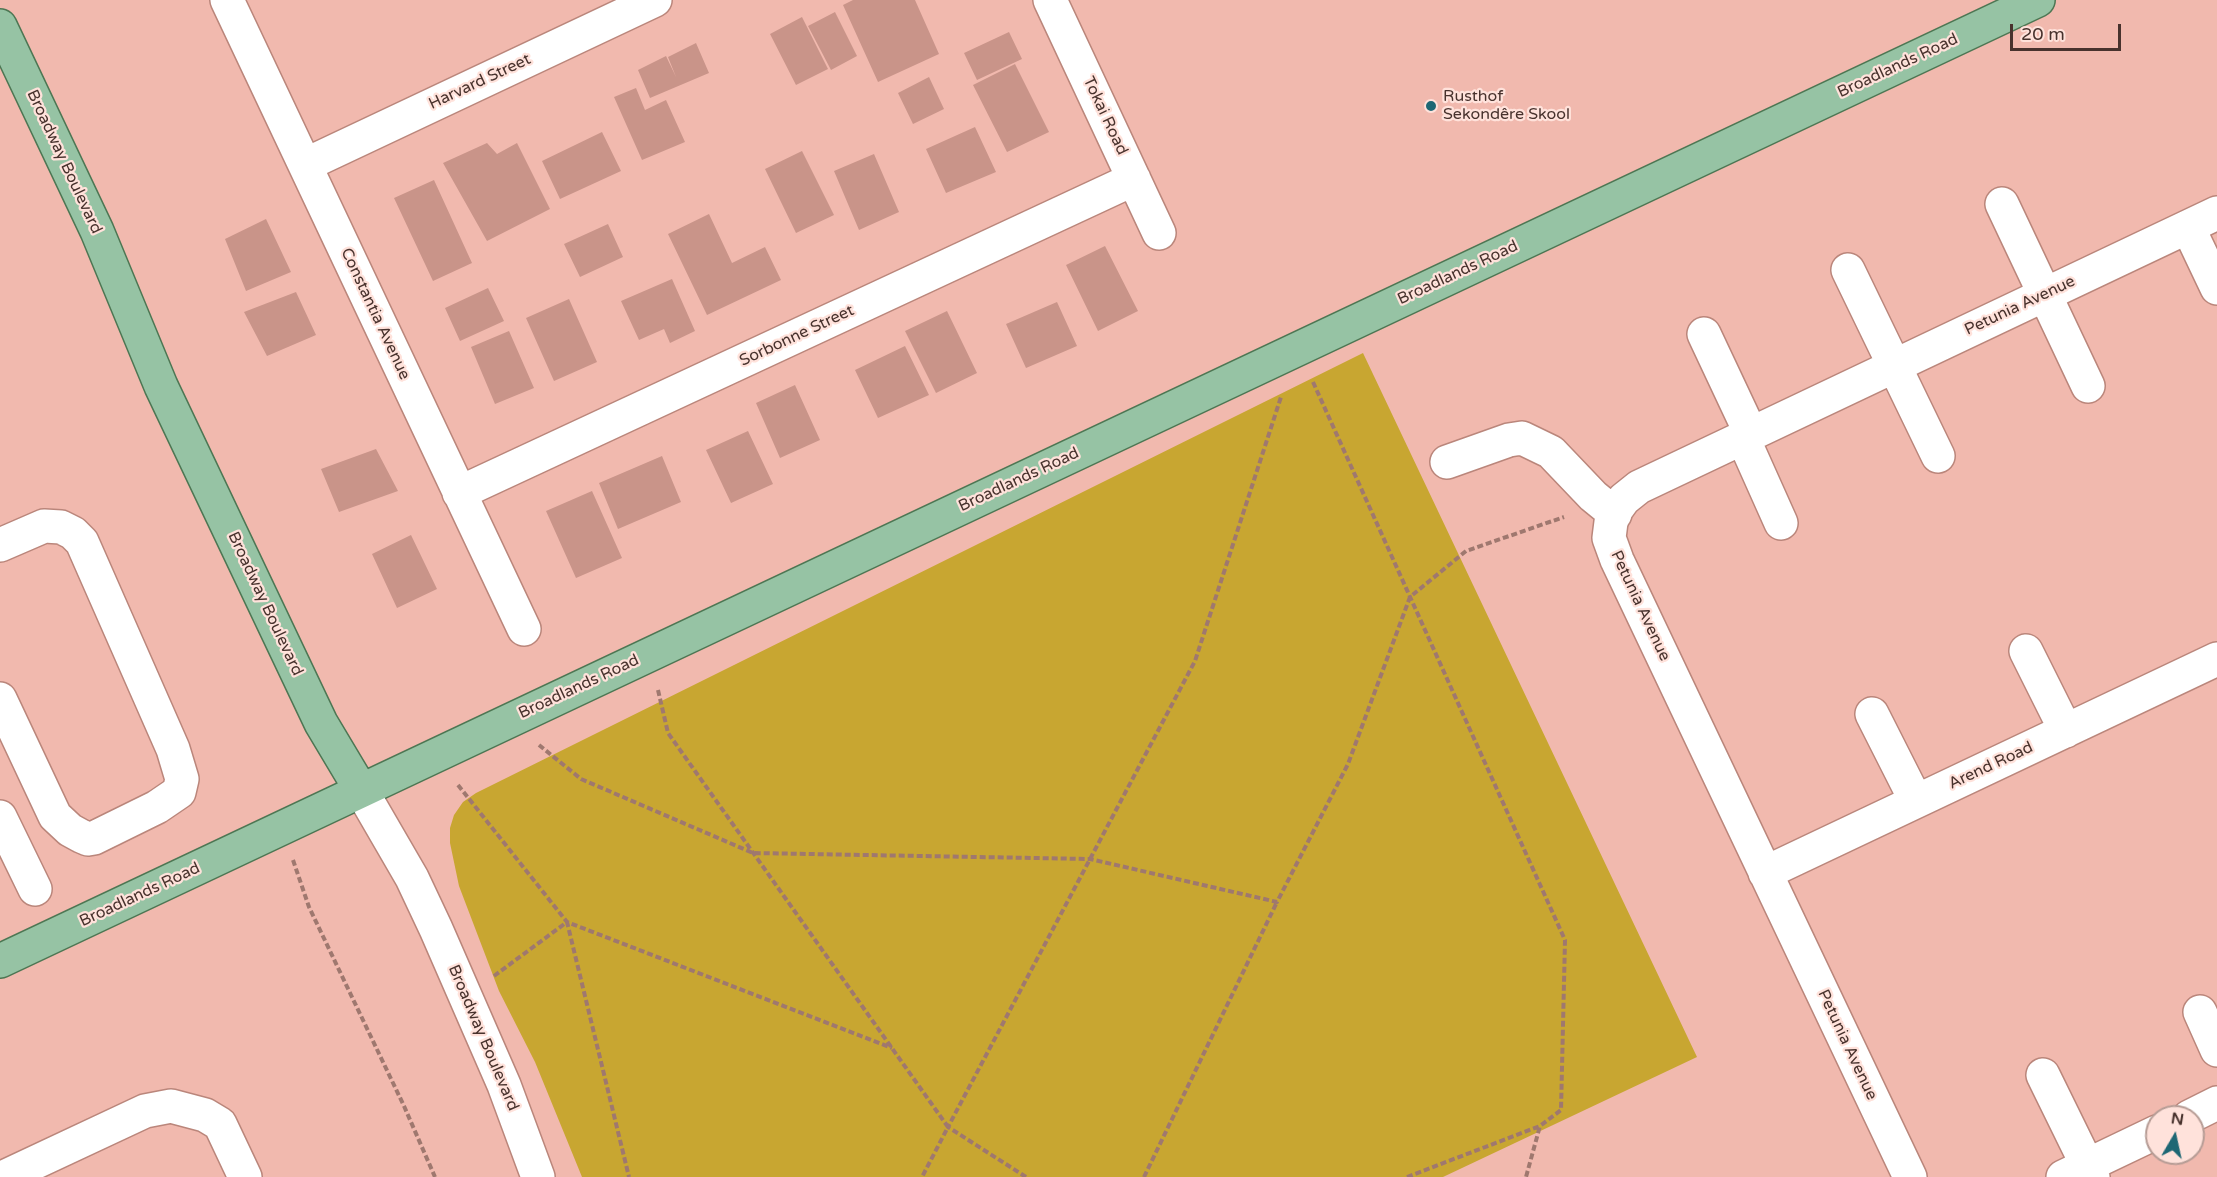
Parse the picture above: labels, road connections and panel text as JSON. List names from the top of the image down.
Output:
{
  "streets": {
    "main road": ["Broadlands Road", "Broadway Boulevard"],
    "street": [
      "Harvard Street",
      "Tokai Road",
      "Petunia Avenue",
      "Constantia Avenue",
      "Sorbonne Street",
      "Arend Road"
    ]
  },
  "crossings": [
    ["Broadlands Road", "Broadway Boulevard"],
    ["Harvard Street", "Constantia Avenue"],
    ["Tokai Road", "Sorbonne Street"],
    ["Petunia Avenue", "Arend Road"],
    ["Constantia Avenue", "Sorbonne Street"]
  ],
  "places": ["Rusthof Sekondêre Skool"],
  "scale_bar": "20 m",
  "north": "top"
}
